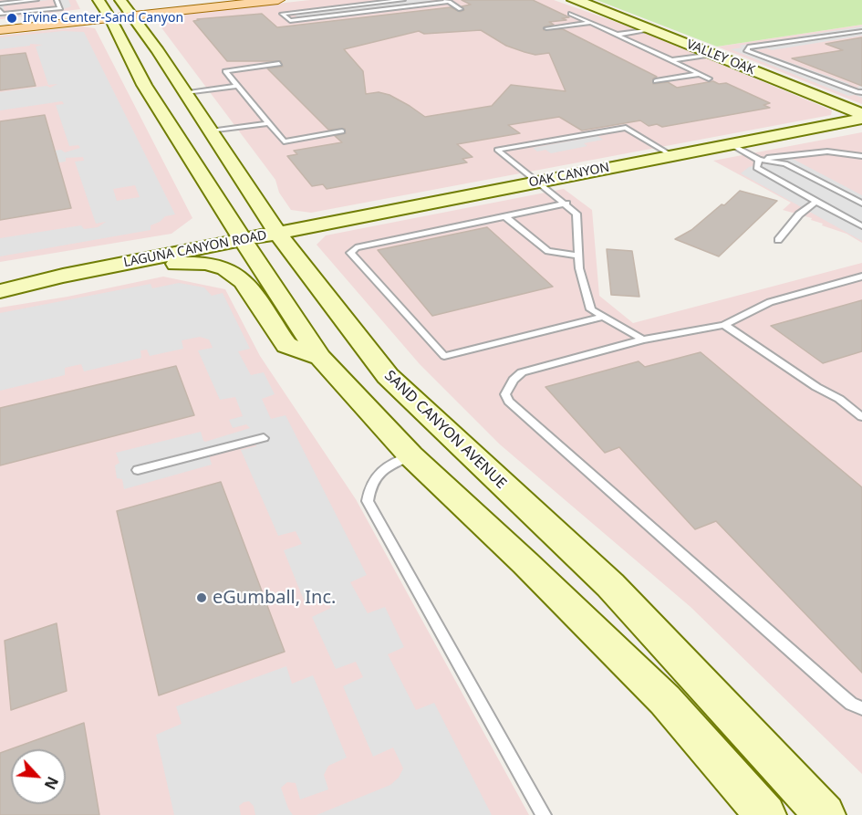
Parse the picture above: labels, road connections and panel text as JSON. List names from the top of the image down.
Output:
{
  "streets": {
    "main road": [
      "VALLEY OAK",
      "OAK CANYON",
      "LAGUNA CANYON ROAD",
      "SAND CANYON AVENUE"
    ]
  },
  "crossings": [
    ["OAK CANYON", "LAGUNA CANYON ROAD"],
    ["OAK CANYON", "SAND CANYON AVENUE"],
    ["LAGUNA CANYON ROAD", "SAND CANYON AVENUE"]
  ],
  "places": ["Irvine Center-Sand Canyon", "eGumball, Inc."],
  "north": "bottom right"
}
